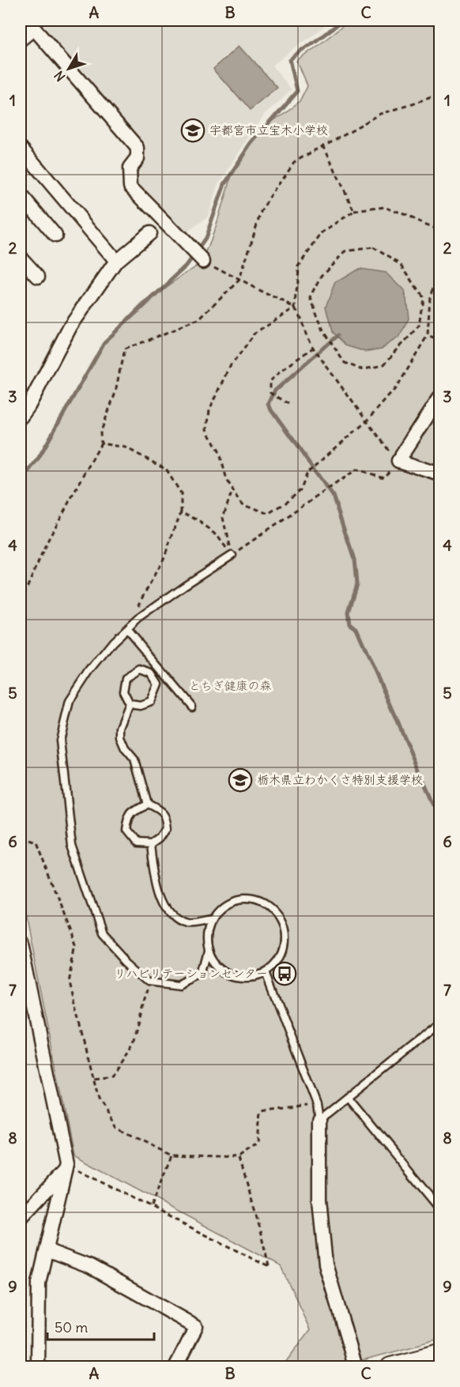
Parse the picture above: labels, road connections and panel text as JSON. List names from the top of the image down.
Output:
{
  "parks": ["とちぎ健康の森"],
  "places": {
    "school or university": ["宇都宮市立宝木小学校", "栃木県立わかくさ特別支援学校"],
    "bus stop": ["リハビリテーションセンター"]
  },
  "scale_bar": "50 m",
  "north": "bottom left",
  "grid": {
    "columns": ["A", "B", "C"],
    "rows": [
      "1",
      "2",
      "3",
      "4",
      "5",
      "6",
      "7",
      "8",
      "9"
    ]
  }
}
